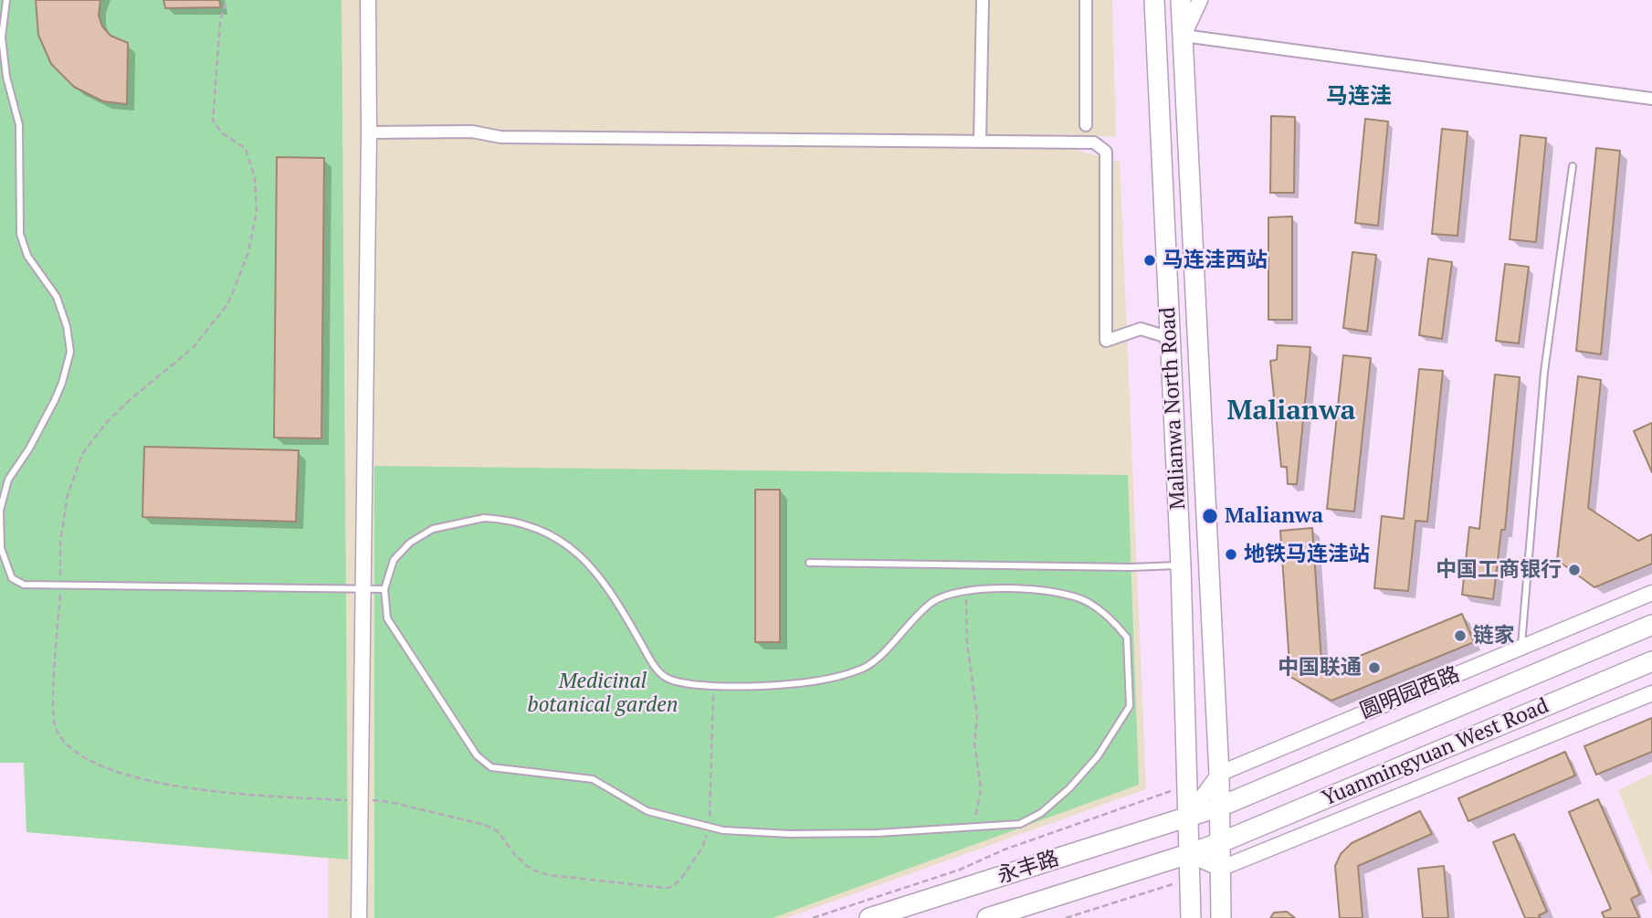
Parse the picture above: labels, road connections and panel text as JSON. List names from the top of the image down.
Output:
{
  "streets": {
    "main road": ["Malianwa North Road", "Yuanmingyuan West Road", "永丰路"],
    "street": ["圆明园西路"]
  },
  "crossings": [
    ["Malianwa North Road", "圆明园西路"],
    ["Malianwa North Road", "Yuanmingyuan West Road"],
    ["Malianwa North Road", "永丰路"],
    ["Yuanmingyuan West Road", "永丰路"]
  ],
  "districts": ["马连洼", "Malianwa"],
  "parks": ["Medicinal botanical garden"],
  "places": [
    "马连洼西站",
    "Malianwa",
    "地铁马连洼站",
    "中国工商银行",
    "链家",
    "中国联通"
  ]
}
